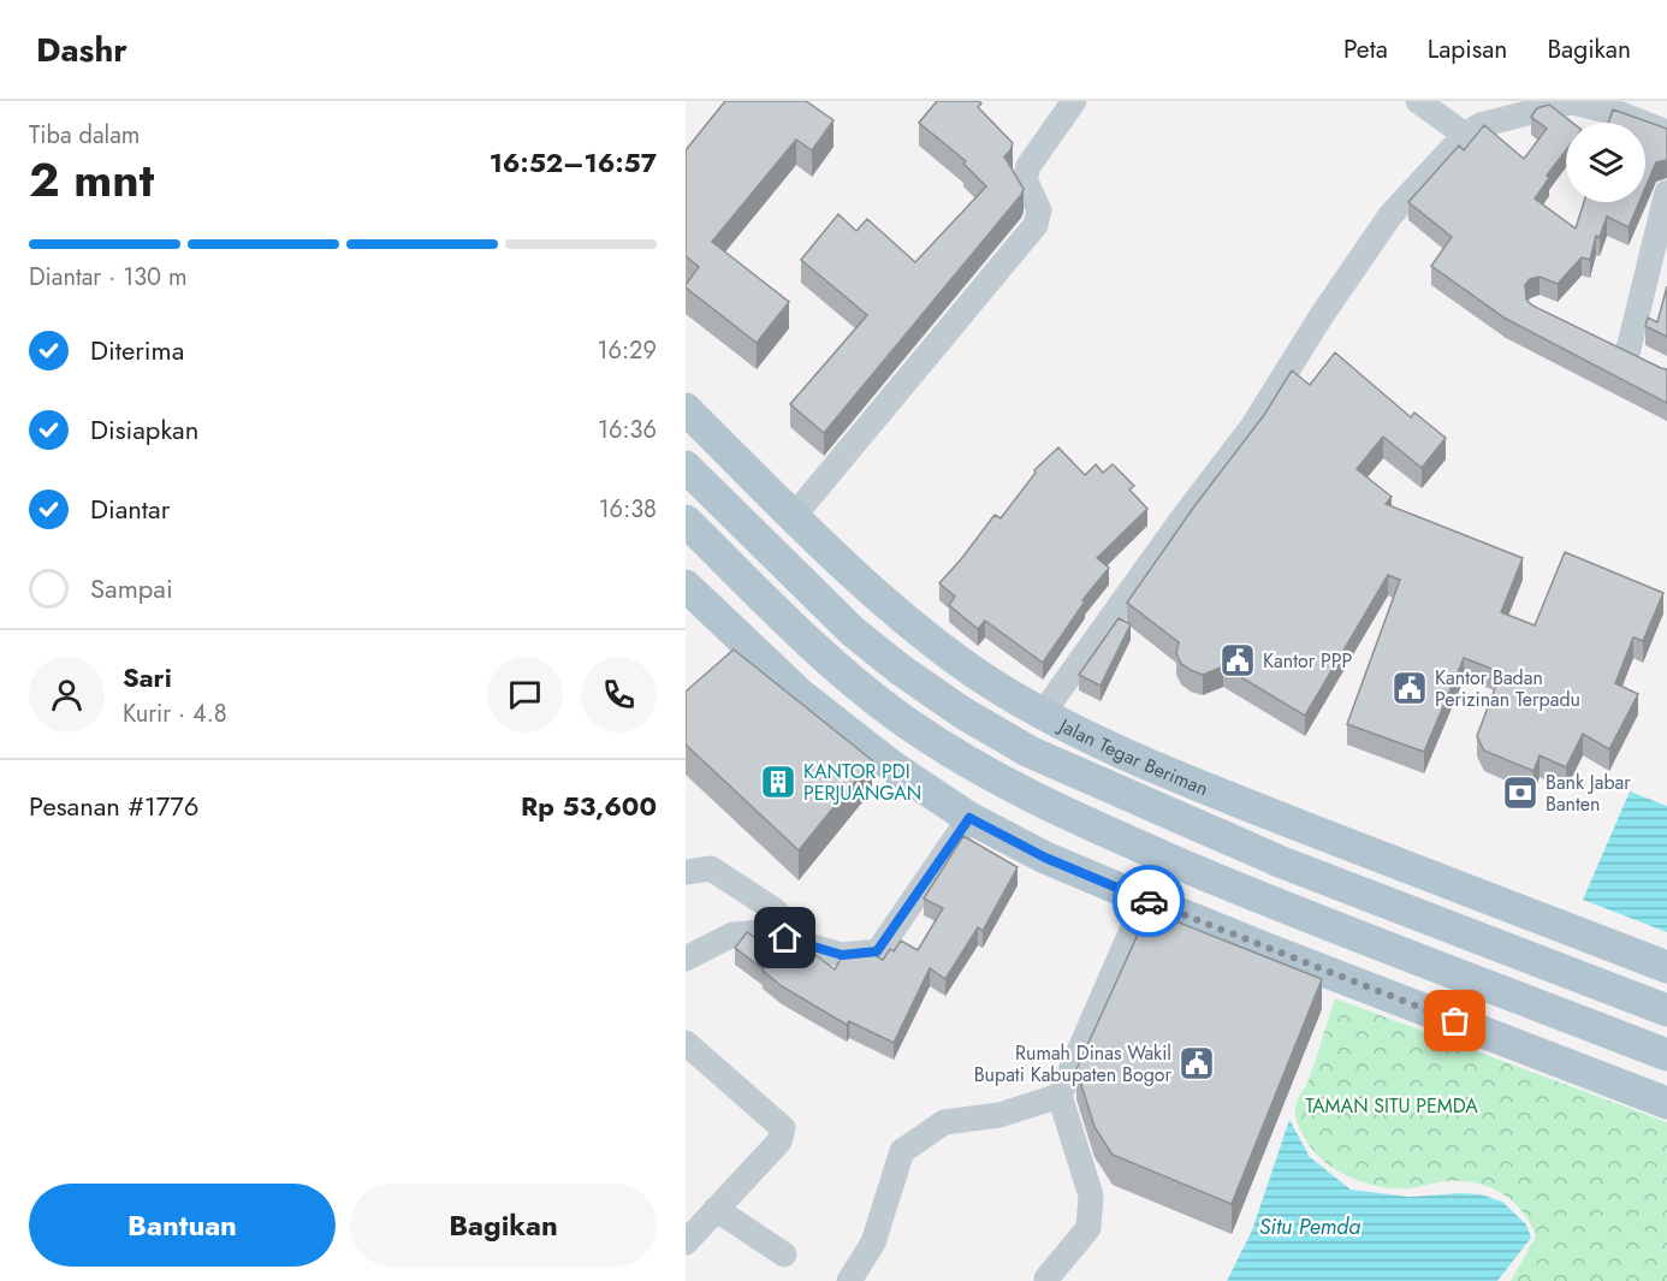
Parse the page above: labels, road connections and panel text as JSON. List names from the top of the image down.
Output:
{
  "streets": {
    "main road": ["Jalan Tegar Beriman"]
  },
  "water": ["Situ Pemda"],
  "parks": ["TAMAN SITU PEMDA"],
  "places": {
    "public building": ["Kantor PPP", "Kantor Badan Perizinan Terpadu", "Rumah Dinas Wakil Bupati Kabupaten Bogor"],
    "building": ["KANTOR PDI PERJUANGAN"],
    "bank": ["Bank Jabar Banten"]
  },
  "page": {
    "header": "Dashr",
    "nav": ["Peta", "Lapisan", "Bagikan"],
    "heading": ["2 mnt", "Tiba dalam", "16:52–16:57"],
    "panel": [
      "Sari",
      "Kurir · 4.8",
      "Pesanan #1776",
      "Rp 53,600"
    ],
    "bar": "Diantar · 130 m",
    "list": [
      ["Diterima", "16:29"],
      ["Disiapkan", "16:36"],
      ["Diantar", "16:38"],
      "Sampai"
    ],
    "buttons": ["Bantuan", "Bagikan"]
  }
}
